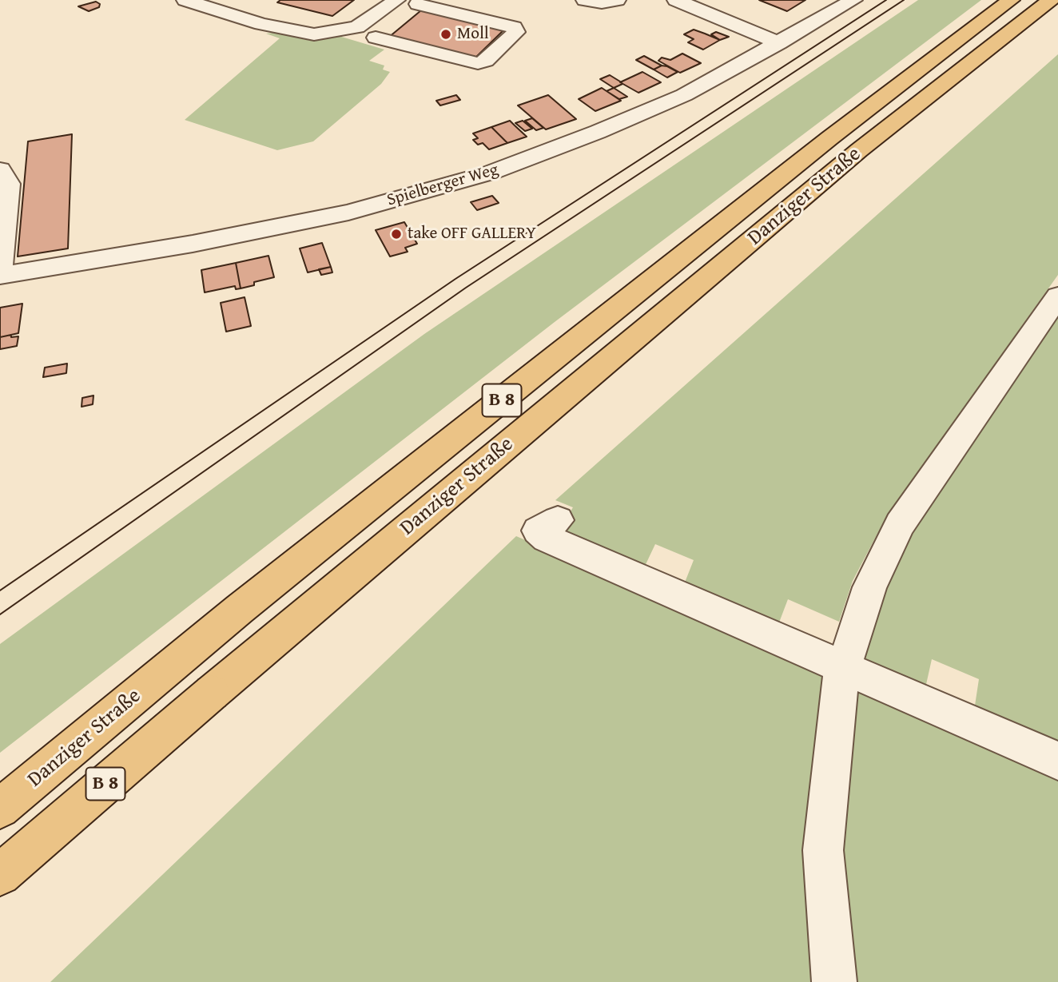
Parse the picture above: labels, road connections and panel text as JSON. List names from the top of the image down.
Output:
{
  "streets": {
    "main road": ["Danziger Straße", "B 8"],
    "street": ["Spielberger Weg"]
  },
  "places": ["Moll", "take OFF GALLERY"]
}
